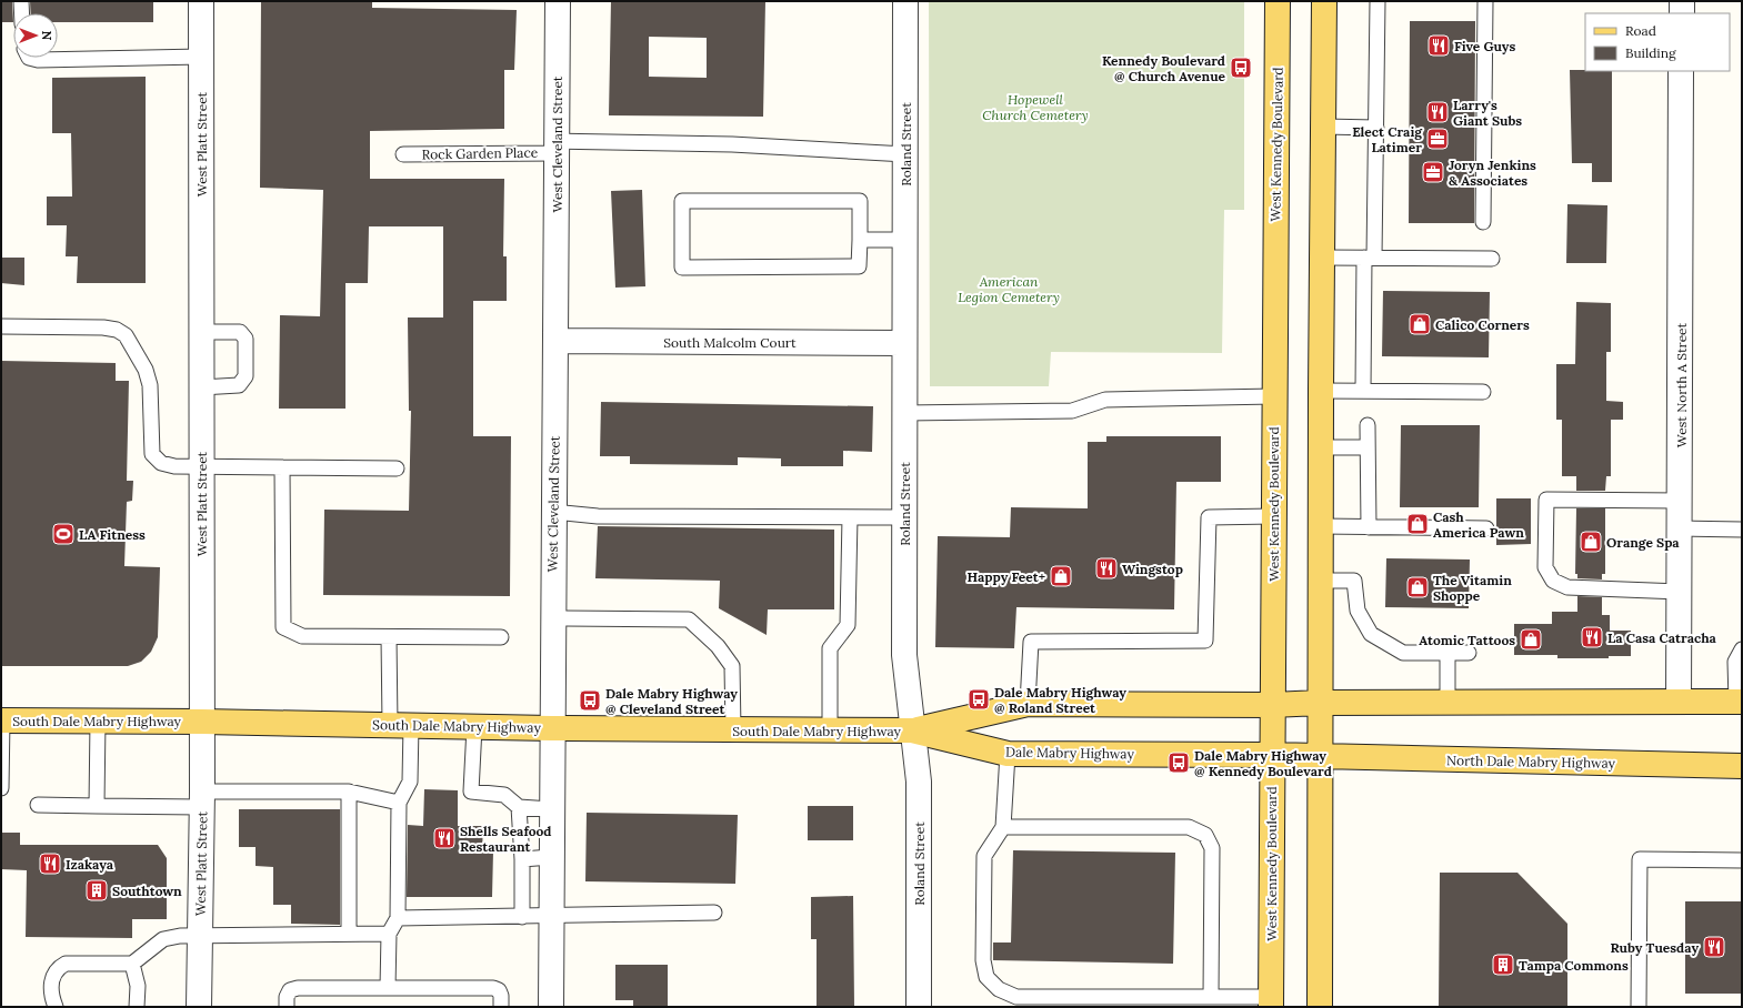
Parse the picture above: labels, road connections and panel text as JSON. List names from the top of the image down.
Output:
{
  "streets": {
    "main road": [
      "West Kennedy Boulevard",
      "South Dale Mabry Highway",
      "Dale Mabry Highway",
      "North Dale Mabry Highway"
    ],
    "street": [
      "West Platt Street",
      "West Cleveland Street",
      "Roland Street",
      "South Malcolm Court",
      "West North A Street"
    ],
    "lane": ["Rock Garden Place"]
  },
  "crossings": [
    ["West Platt Street", "South Dale Mabry Highway"],
    ["West Cleveland Street", "Rock Garden Place"],
    ["West Cleveland Street", "South Malcolm Court"],
    ["West Cleveland Street", "South Dale Mabry Highway"],
    ["Roland Street", "Rock Garden Place"],
    ["Roland Street", "South Malcolm Court"],
    ["Roland Street", "South Dale Mabry Highway"],
    ["Roland Street", "Dale Mabry Highway"],
    ["West Kennedy Boulevard", "Dale Mabry Highway"],
    ["South Dale Mabry Highway", "Dale Mabry Highway"],
    ["Dale Mabry Highway", "North Dale Mabry Highway"]
  ],
  "parks": ["Hopewell Church Cemetery", "American Legion Cemetery"],
  "places": {
    "restaurant": [
      "Five Guys",
      "Larry's Giant Subs",
      "Wingstop",
      "La Casa Catracha",
      "Shells Seafood Restaurant",
      "Izakaya",
      "Ruby Tuesday"
    ],
    "bus stop": [
      "Kennedy Boulevard @ Church Avenue",
      "Dale Mabry Highway @ Roland Street",
      "Dale Mabry Highway @ Cleveland Street",
      "Dale Mabry Highway @ Kennedy Boulevard"
    ],
    "office": ["Elect Craig Latimer", "Joryn Jenkins & Associates"],
    "shop": [
      "Calico Corners",
      "Cash America Pawn",
      "Orange Spa",
      "Happy Feet+",
      "The Vitamin Shoppe",
      "Atomic Tattoos"
    ],
    "sports": ["LA Fitness"],
    "building": ["Southtown", "Tampa Commons"]
  },
  "legend": ["Road", "Building"],
  "north": "right"
}
